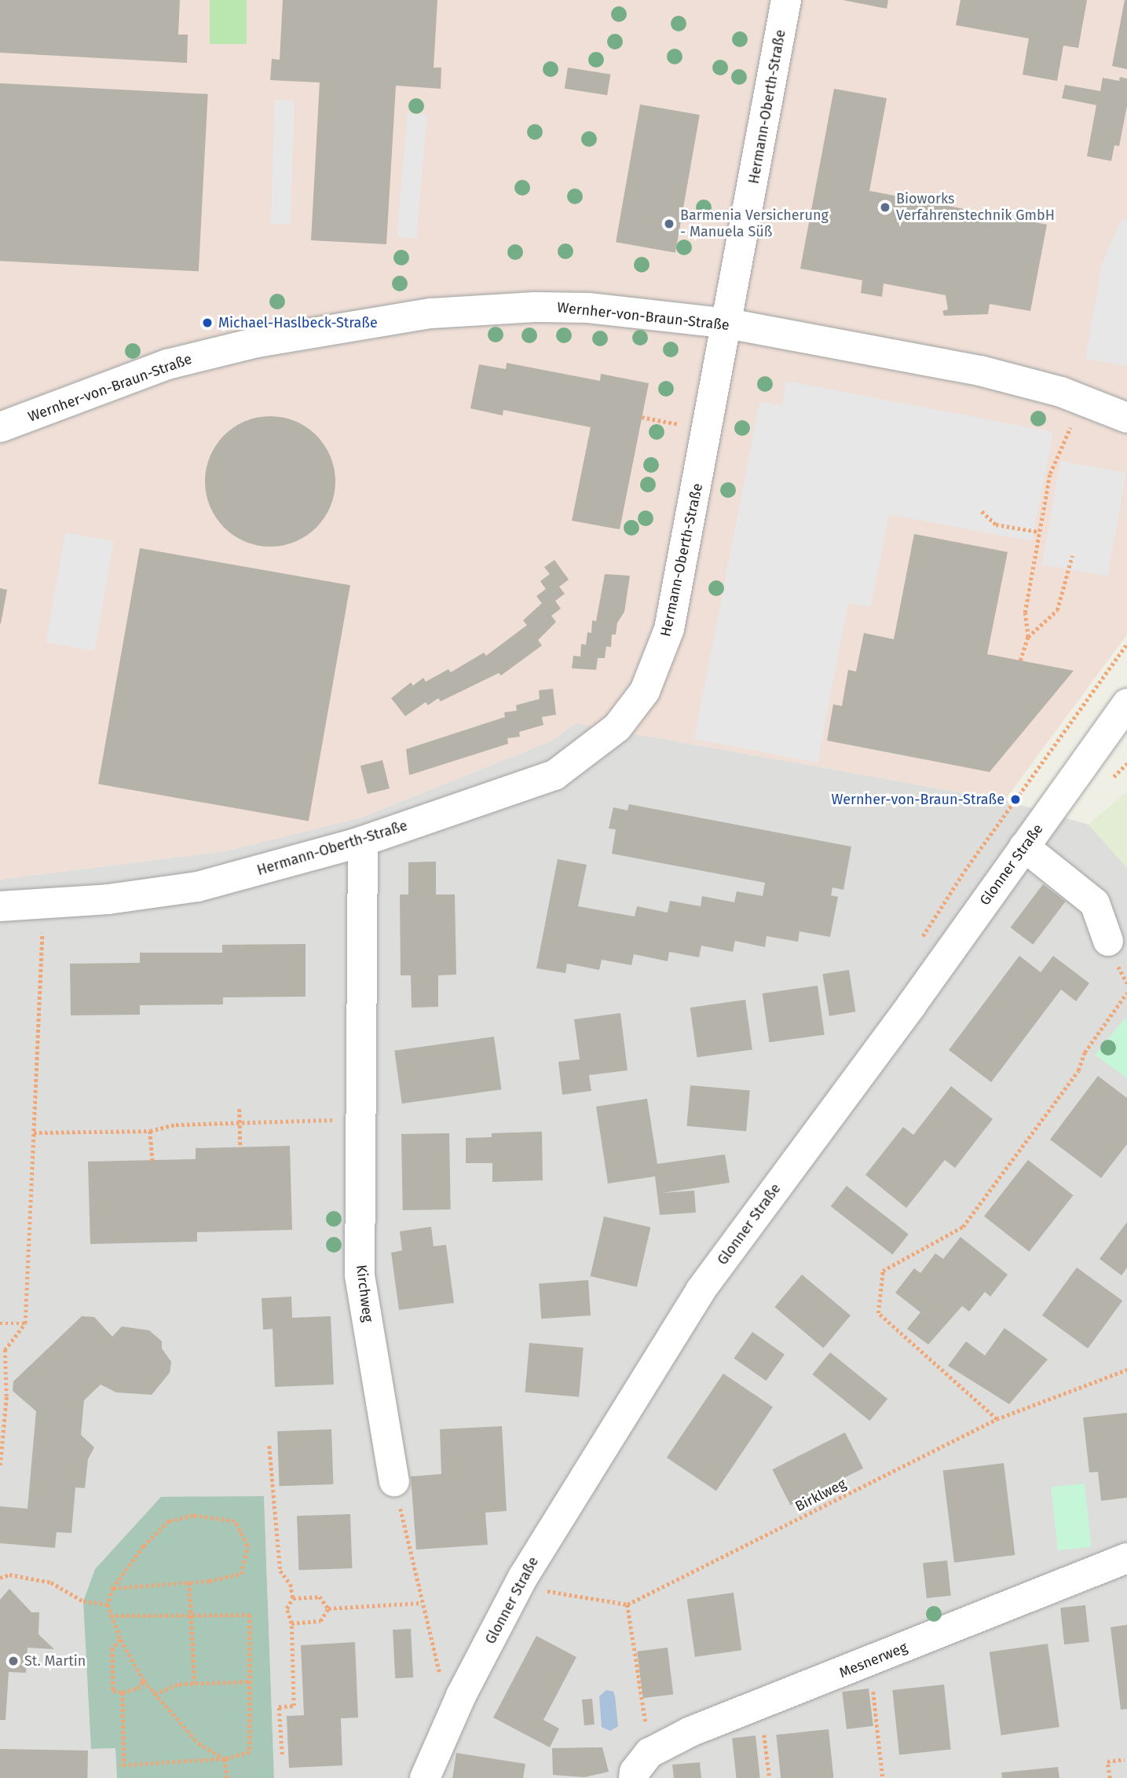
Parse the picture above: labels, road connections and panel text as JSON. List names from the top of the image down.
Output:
{
  "streets": {
    "street": [
      "Hermann-Oberth-Straße",
      "Wernher-von-Braun-Straße",
      "Glonner Straße",
      "Kirchweg",
      "Mesnerweg"
    ],
    "path": ["Birklweg"]
  },
  "crossings": [
    ["Hermann-Oberth-Straße", "Wernher-von-Braun-Straße"],
    ["Hermann-Oberth-Straße", "Kirchweg"]
  ],
  "places": [
    "Bioworks Verfahrenstechnik GmbH",
    "Barmenia Versicherung - Manuela Süß",
    "Michael-Haslbeck-Straße",
    "Wernher-von-Braun-Straße",
    "St. Martin"
  ]
}
